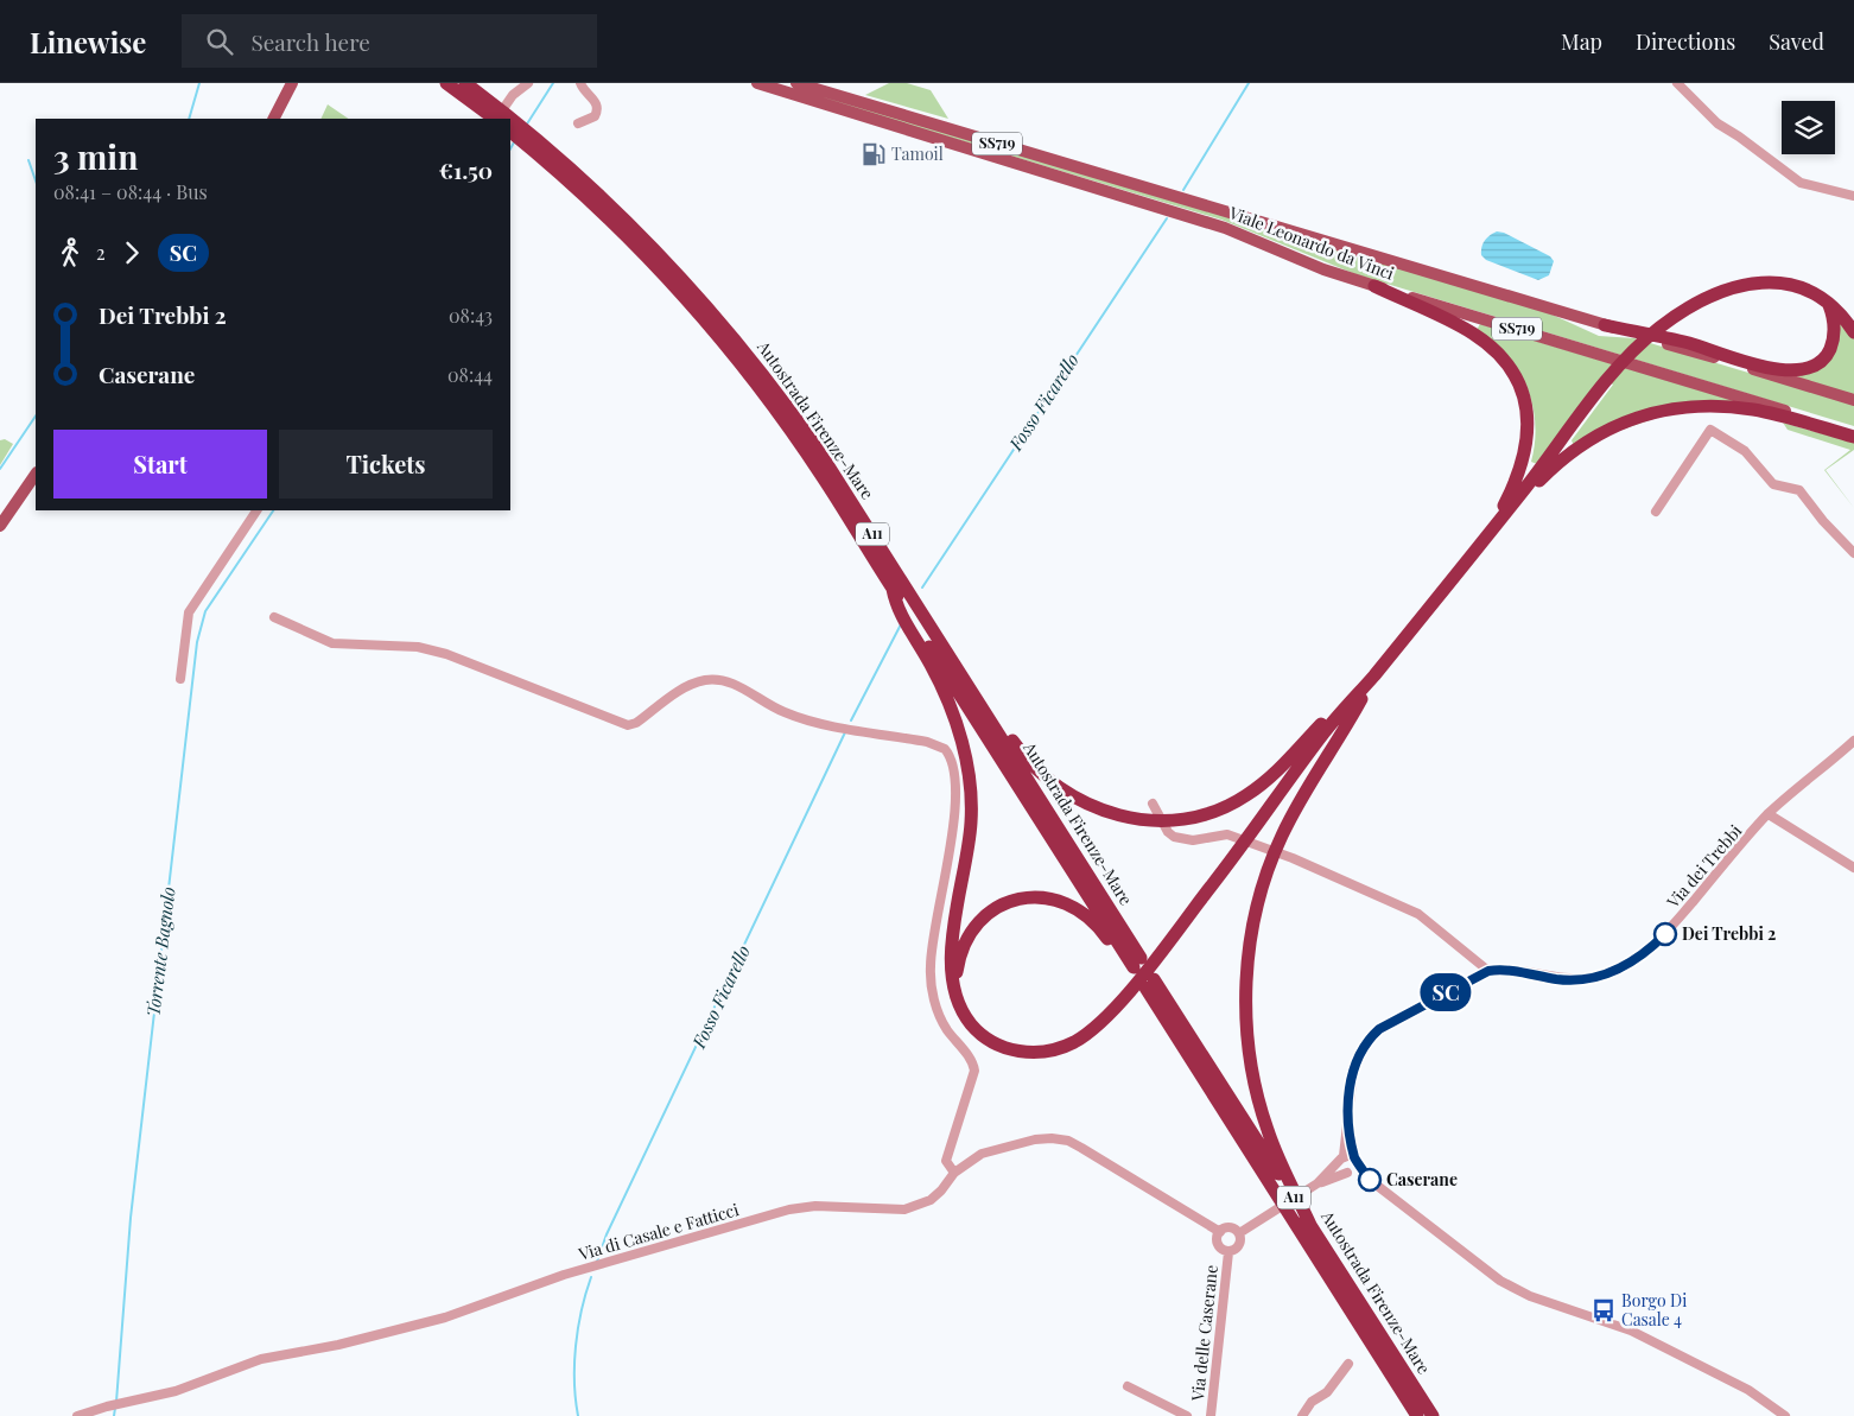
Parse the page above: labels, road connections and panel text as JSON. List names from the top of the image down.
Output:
{
  "streets": {
    "highway": ["Autostrada Firenze-Mare", "A11"],
    "main road": ["SS719", "Viale Leonardo da Vinci"],
    "street": ["Via dei Trebbi", "Via di Casale e Fatticci", "Via delle Caserane"]
  },
  "crossings": [
    ["Via di Casale e Fatticci", "Via delle Caserane"]
  ],
  "water": ["Fosso Ficarello", "Torrente Bagnolo"],
  "places": {
    "fuel station": ["Tamoil"],
    "other": ["Dei Trebbi 2", "Caserane"],
    "bus stop": ["Borgo Di Casale 4"]
  },
  "lines": ["bus line SC"],
  "page": {
    "header": "Linewise",
    "search": "Search here",
    "nav": ["Map", "Directions", "Saved"],
    "on_map": "SC",
    "heading": ["3 min", "08:41 – 08:44 · Bus", "€1.50"],
    "legs": ["2", "SC"],
    "list": [
      {
        "name": "Dei Trebbi 2",
        "value": "08:43"
      },
      {
        "name": "Caserane",
        "value": "08:44"
      }
    ],
    "buttons": ["Start", "Tickets"]
  }
}
